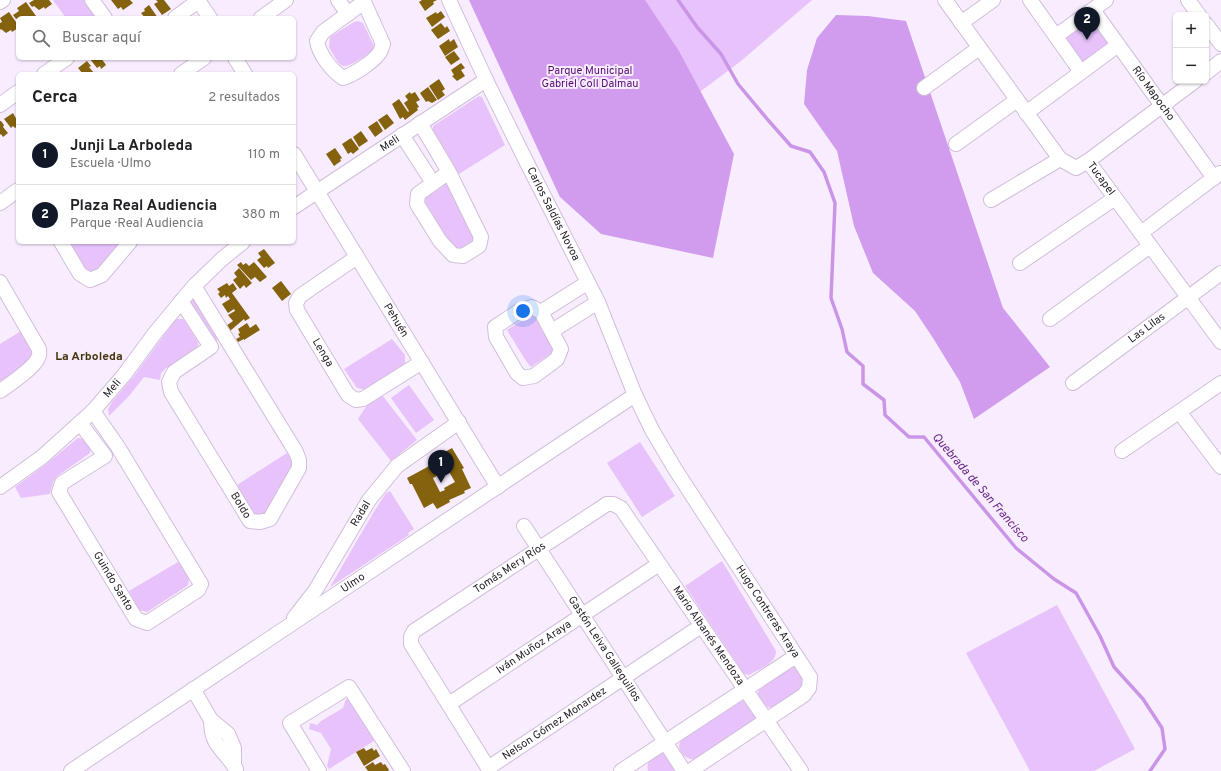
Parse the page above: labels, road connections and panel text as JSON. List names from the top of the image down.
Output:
{
  "streets": {
    "street": [
      "Río Mapocho",
      "Meli",
      "Tucapel",
      "Carlos Saldías Novoa",
      "Pehuén",
      "Las Lilas",
      "Lenga",
      "Boldo",
      "Radal",
      "Tomás Mery Ríos",
      "Guindo Santo",
      "Ulmo",
      "Hugo Contreras Araya",
      "Mario Albanés Mendoza",
      "Iván Muñoz Araya",
      "Gastón Leiva Galleguillos",
      "Nelson Gómez Monardez"
    ]
  },
  "crossings": [
    ["Meli", "Carlos Saldías Novoa"],
    ["Meli", "Pehuén"],
    ["Meli", "Boldo"],
    ["Meli", "Guindo Santo"],
    ["Tucapel", "Las Lilas"],
    ["Carlos Saldías Novoa", "Ulmo"],
    ["Carlos Saldías Novoa", "Hugo Contreras Araya"],
    ["Pehuén", "Lenga"],
    ["Pehuén", "Radal"],
    ["Pehuén", "Ulmo"],
    ["Radal", "Ulmo"],
    ["Tomás Mery Ríos", "Mario Albanés Mendoza"],
    ["Tomás Mery Ríos", "Iván Muñoz Araya"],
    ["Tomás Mery Ríos", "Gastón Leiva Galleguillos"],
    ["Hugo Contreras Araya", "Mario Albanés Mendoza"],
    ["Hugo Contreras Araya", "Gastón Leiva Galleguillos"],
    ["Mario Albanés Mendoza", "Iván Muñoz Araya"],
    ["Mario Albanés Mendoza", "Nelson Gómez Monardez"],
    ["Iván Muñoz Araya", "Gastón Leiva Galleguillos"],
    ["Gastón Leiva Galleguillos", "Nelson Gómez Monardez"]
  ],
  "districts": ["La Arboleda"],
  "water": ["Quebrada de San Francisco"],
  "parks": ["Parque Municipal Gabriel Coll Dalmau"],
  "page": {
    "pins": ["2", "1"],
    "map_buttons": ["+", "−"],
    "search": "Buscar aquí",
    "heading": ["Cerca", "2 resultados"],
    "list": [
      {
        "mark": "1",
        "name": "Junji La Arboleda",
        "note": "Escuela · Ulmo",
        "value": "110 m"
      },
      {
        "mark": "2",
        "name": "Plaza Real Audiencia",
        "note": "Parque · Real Audiencia",
        "value": "380 m"
      }
    ]
  }
}
